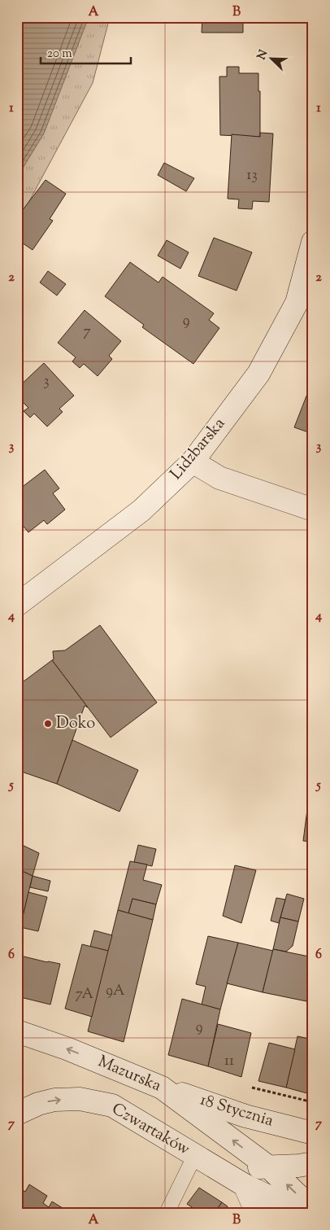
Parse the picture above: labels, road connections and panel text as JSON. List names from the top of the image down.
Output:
{
  "streets": {
    "main road": [
      "Lidzbarska",
      "Mazurska",
      "18 Stycznia",
      "Czwartaków"
    ]
  },
  "crossings": [
    ["Mazurska", "18 Stycznia"],
    ["Mazurska", "Czwartaków"]
  ],
  "one_way": ["Mazurska", "Czwartaków"],
  "places": ["Doko"],
  "house_numbers": [
    "13",
    "9",
    "7",
    "3",
    "9A",
    "7A",
    "9",
    "11"
  ],
  "scale_bar": "20 m",
  "north": "top left",
  "grid": {
    "columns": ["A", "B"],
    "rows": [
      "1",
      "2",
      "3",
      "4",
      "5",
      "6",
      "7"
    ]
  }
}
